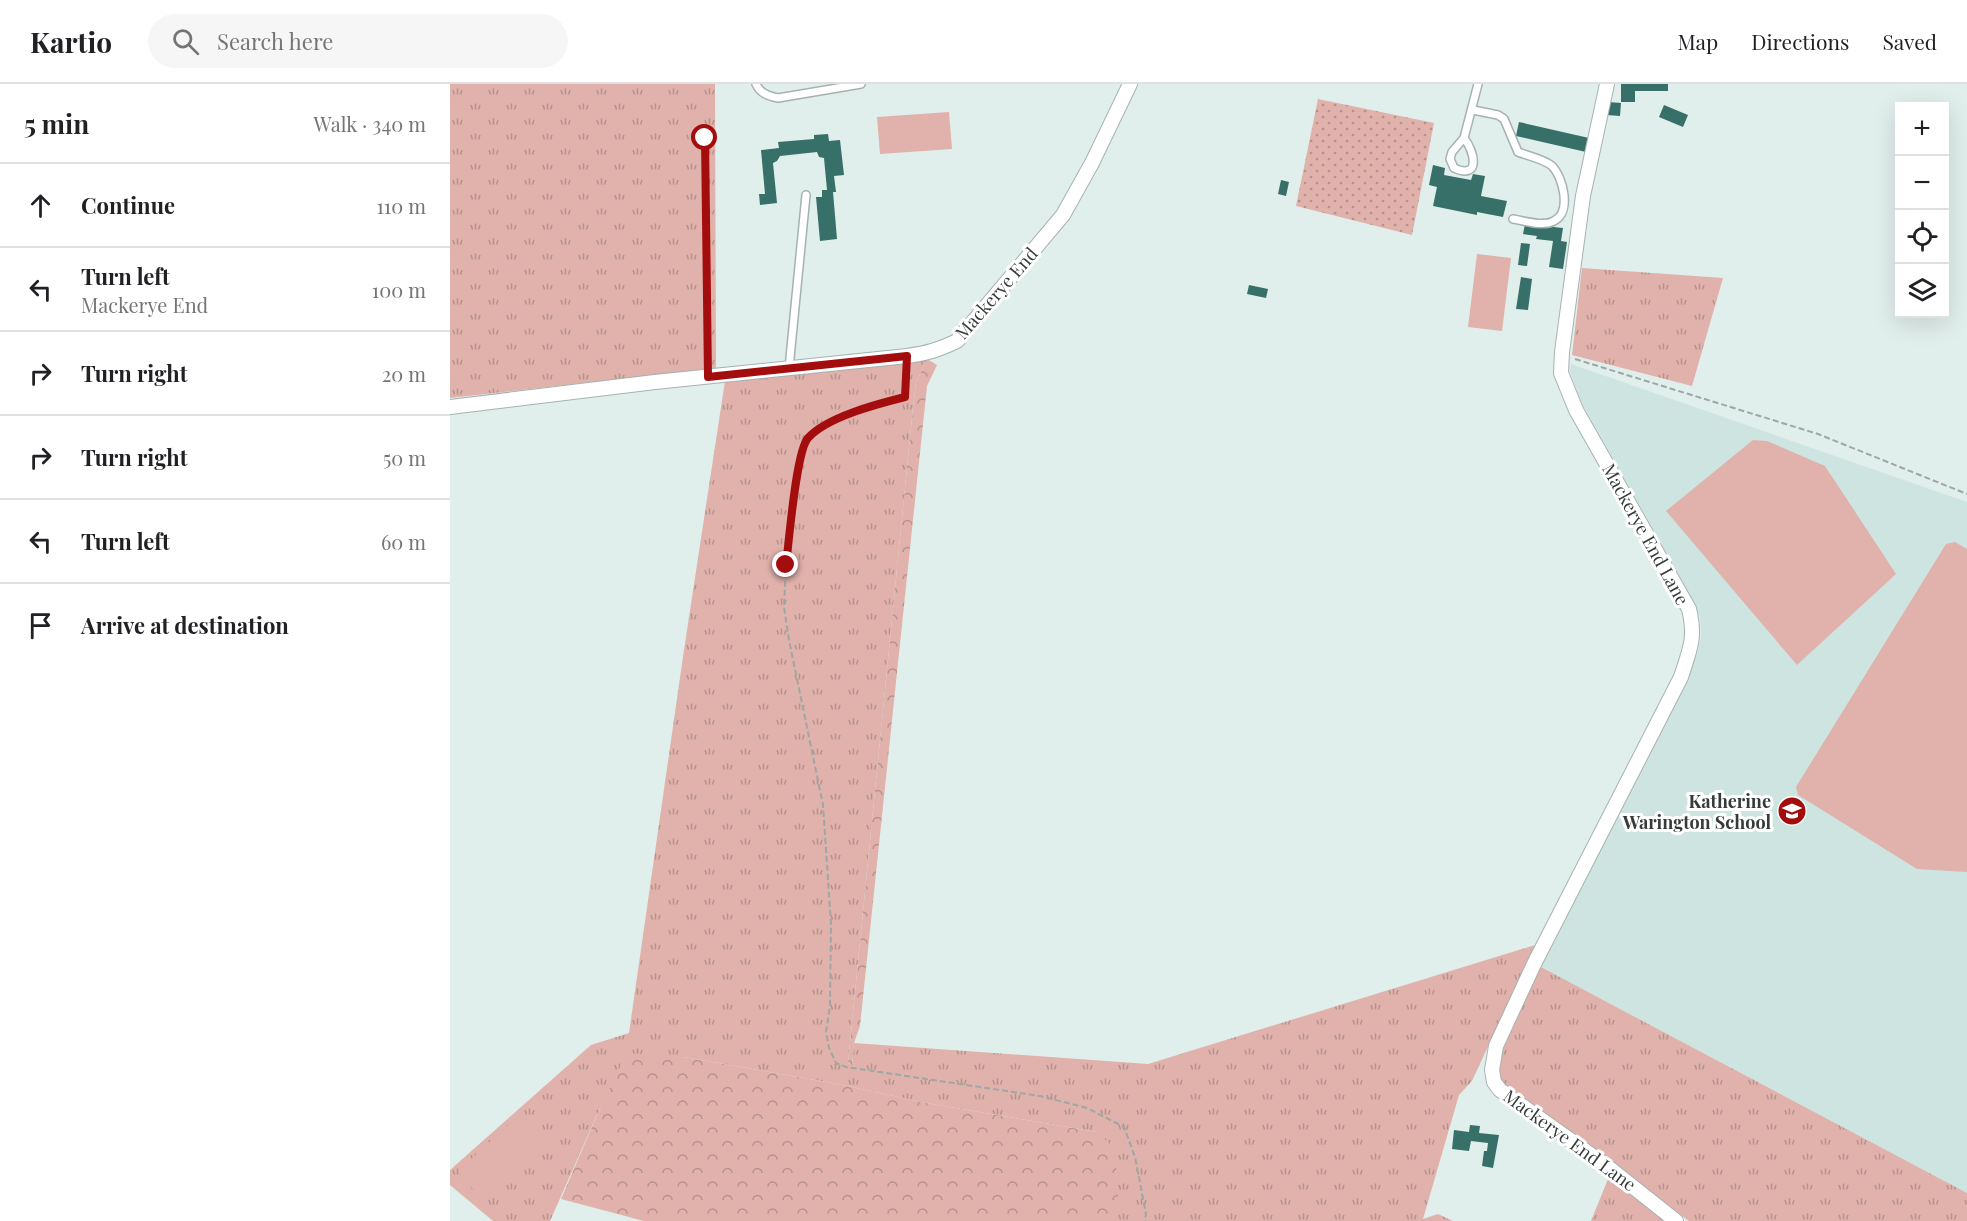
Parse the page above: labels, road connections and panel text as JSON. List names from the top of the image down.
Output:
{
  "streets": {
    "street": ["Mackerye End", "Mackerye End Lane"]
  },
  "places": {
    "school or university": ["Katherine Warington School"]
  },
  "page": {
    "header": "Kartio",
    "search": "Search here",
    "nav": ["Map", "Directions", "Saved"],
    "heading": ["5 min", "Walk · 340 m"],
    "map_buttons": ["+", "−"],
    "list": [
      ["Continue", "110 m"],
      ["Turn left", "Mackerye End", "100 m"],
      ["Turn right", "20 m"],
      ["Turn right", "50 m"],
      ["Turn left", "60 m"],
      "Arrive at destination"
    ]
  }
}
